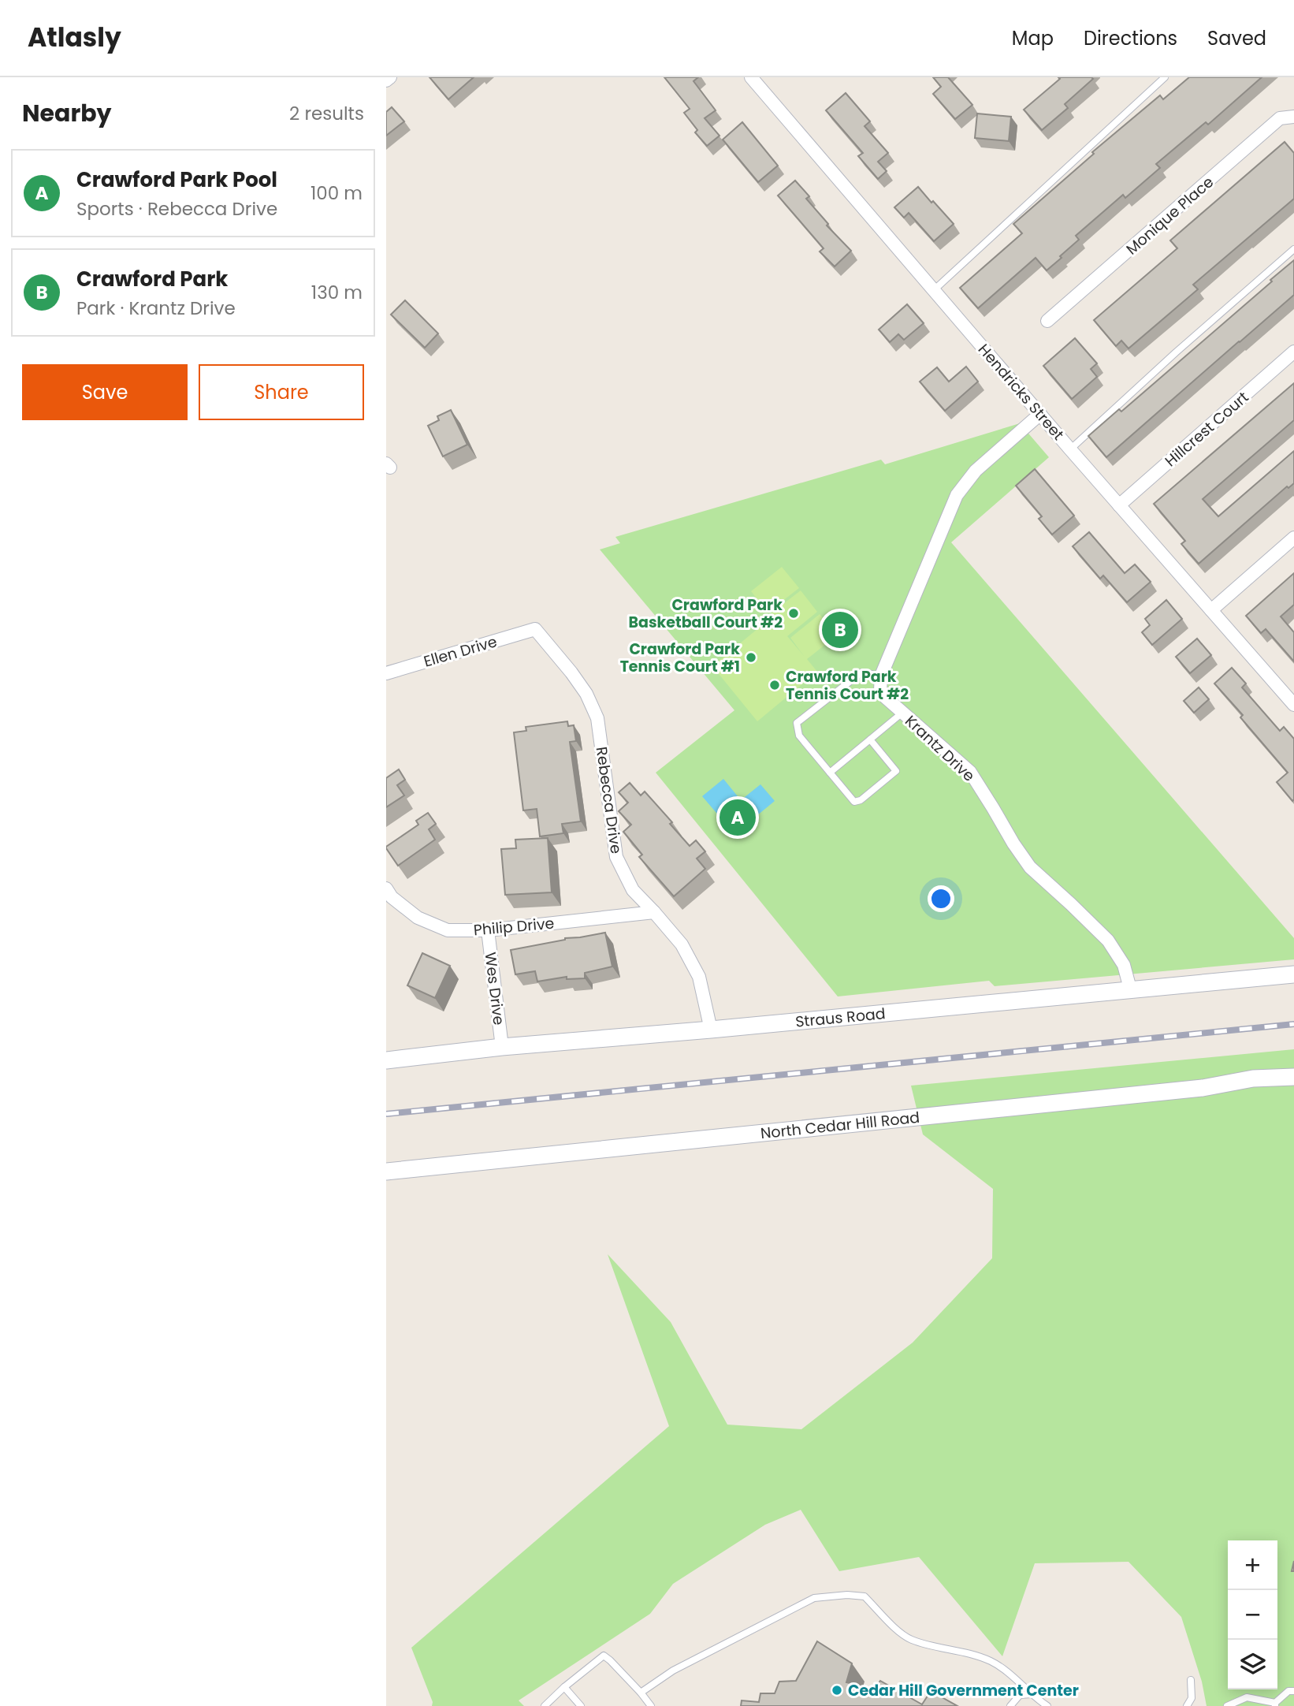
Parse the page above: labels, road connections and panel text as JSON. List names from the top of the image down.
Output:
{
  "streets": {
    "street": [
      "Monique Place",
      "Hendricks Street",
      "Hillcrest Court",
      "Ellen Drive",
      "Krantz Drive",
      "Rebecca Drive",
      "Philip Drive",
      "Wes Drive",
      "Straus Road",
      "North Cedar Hill Road"
    ]
  },
  "crossings": [
    ["Hendricks Street", "Hillcrest Court"],
    ["Ellen Drive", "Rebecca Drive"],
    ["Krantz Drive", "Straus Road"],
    ["Rebecca Drive", "Philip Drive"],
    ["Rebecca Drive", "Straus Road"],
    ["Philip Drive", "Wes Drive"],
    ["Wes Drive", "Straus Road"]
  ],
  "places": [
    "Crawford Park Basketball Court #2",
    "Crawford Park Tennis Court #1",
    "Crawford Park Tennis Court #2",
    "Cedar Hill Government Center"
  ],
  "page": {
    "header": "Atlasly",
    "nav": ["Map", "Directions", "Saved"],
    "heading": ["Nearby", "2 results"],
    "list": [
      {
        "mark": "A",
        "name": "Crawford Park Pool",
        "note": "Sports · Rebecca Drive",
        "value": "100 m"
      },
      {
        "mark": "B",
        "name": "Crawford Park",
        "note": "Park · Krantz Drive",
        "value": "130 m"
      }
    ],
    "buttons": ["Save", "Share"],
    "pins": ["B", "A"],
    "map_buttons": ["+", "−"]
  }
}
